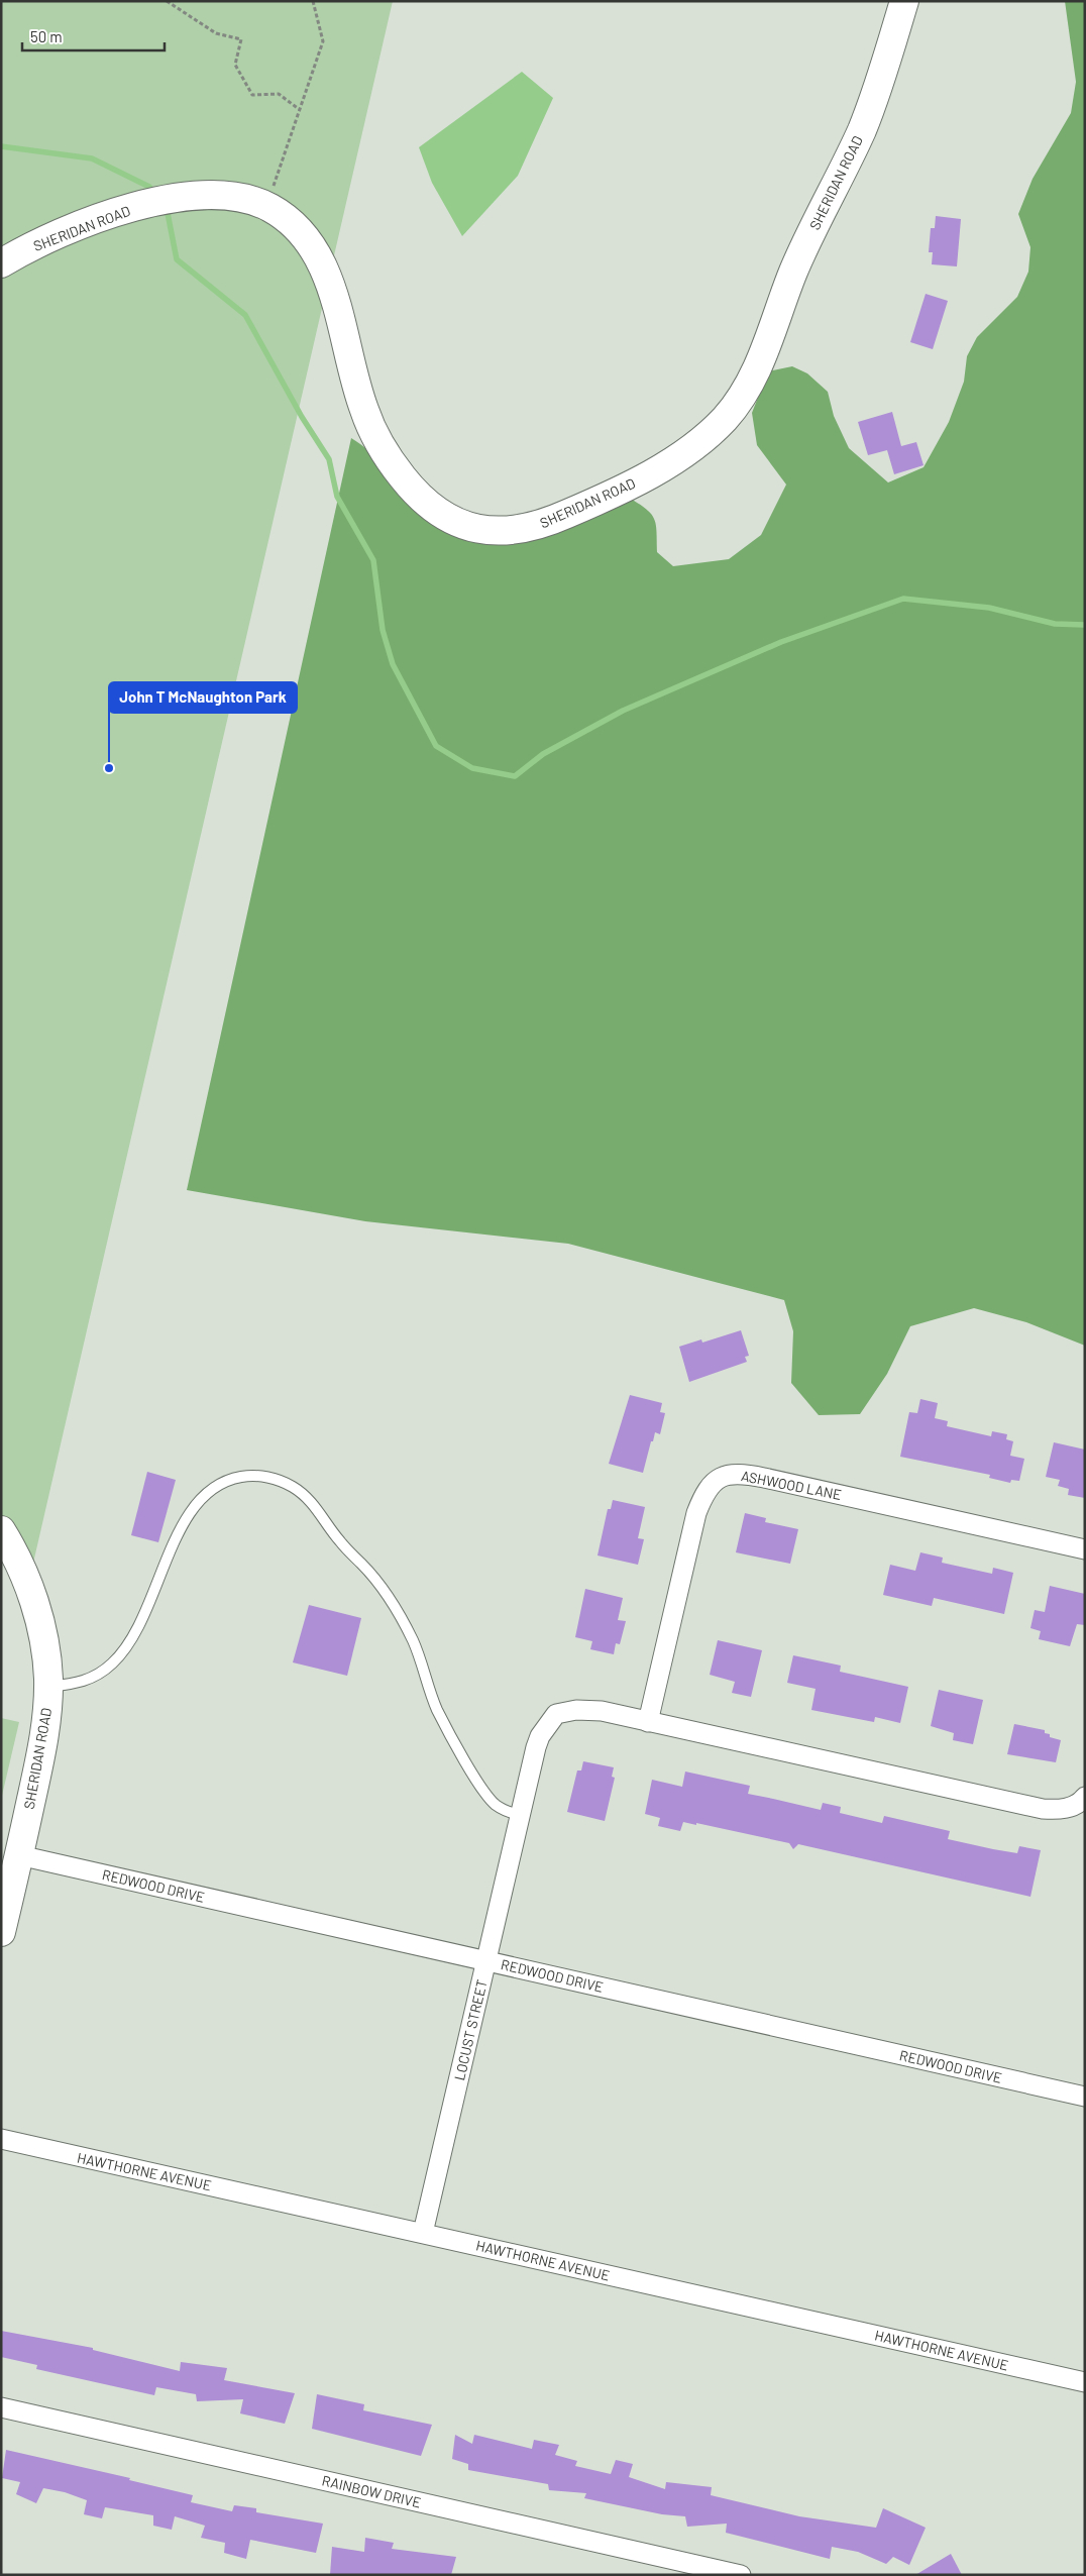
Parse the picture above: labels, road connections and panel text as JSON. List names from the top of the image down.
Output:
{
  "streets": {
    "street": [
      "SHERIDAN ROAD",
      "ASHWOOD LANE",
      "REDWOOD DRIVE",
      "LOCUST STREET",
      "HAWTHORNE AVENUE",
      "RAINBOW DRIVE"
    ]
  },
  "crossings": [
    ["SHERIDAN ROAD", "REDWOOD DRIVE"],
    ["ASHWOOD LANE", "LOCUST STREET"],
    ["REDWOOD DRIVE", "LOCUST STREET"],
    ["LOCUST STREET", "HAWTHORNE AVENUE"]
  ],
  "places": ["John T McNaughton Park"],
  "scale_bar": "50 m"
}
